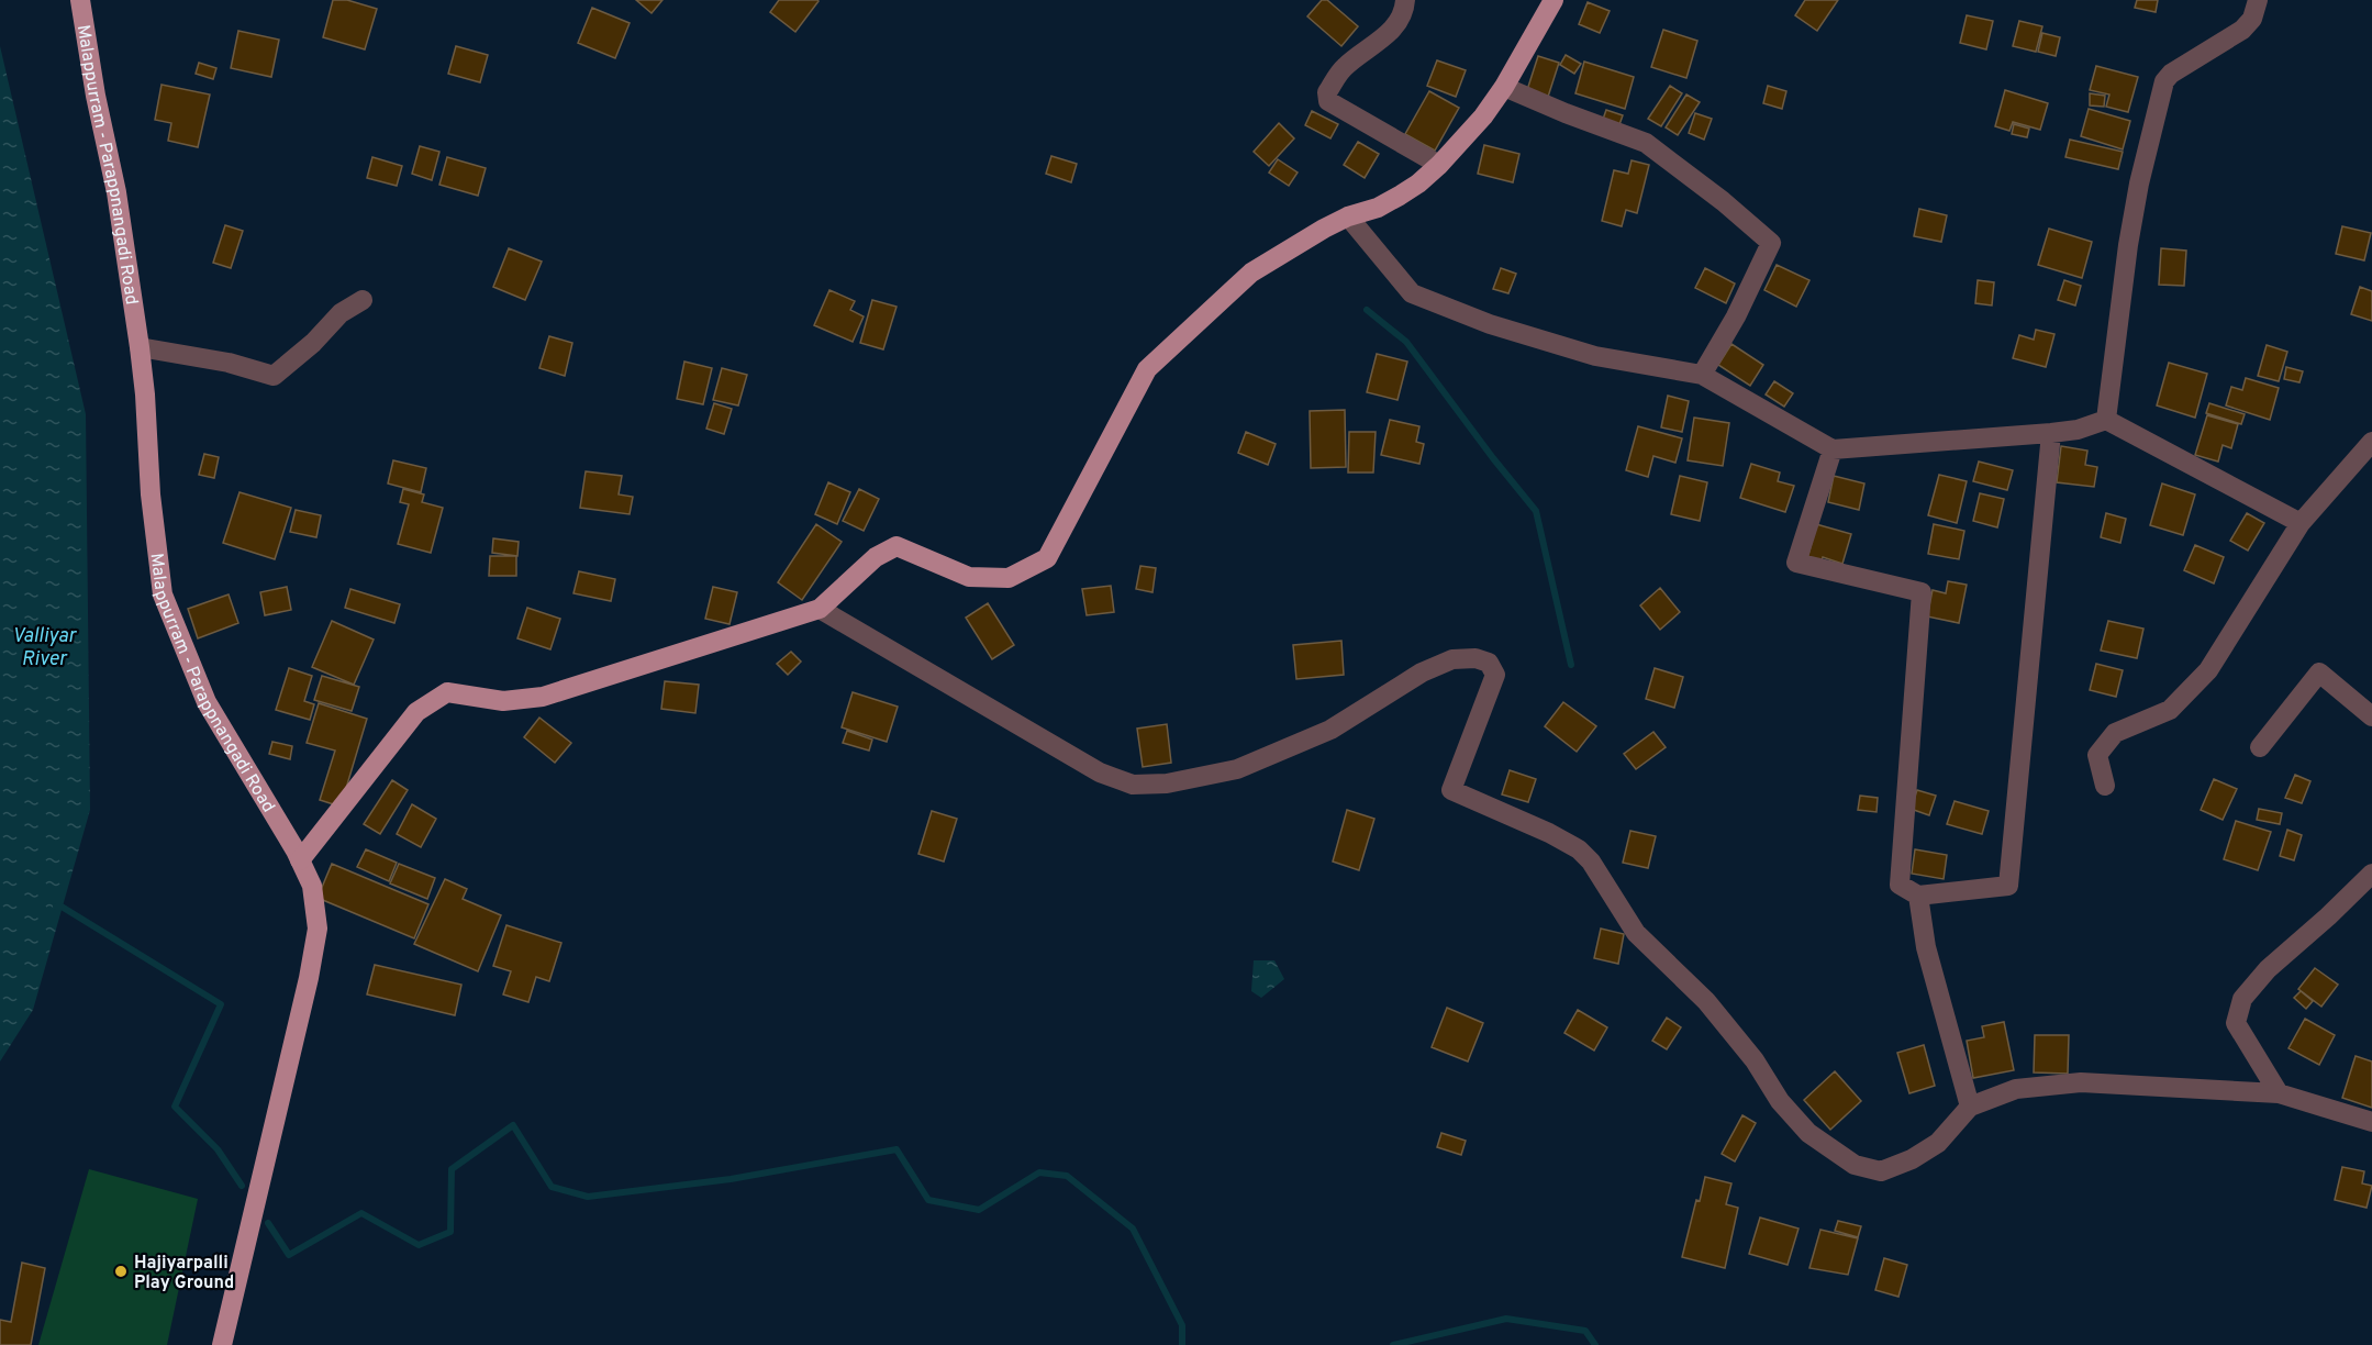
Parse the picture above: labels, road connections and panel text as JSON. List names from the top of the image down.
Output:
{
  "streets": {
    "main road": ["Malappurram - Parappnangadi Road"]
  },
  "water": ["Valliyar River"],
  "places": ["Hajiyarpalli Play Ground"]
}
